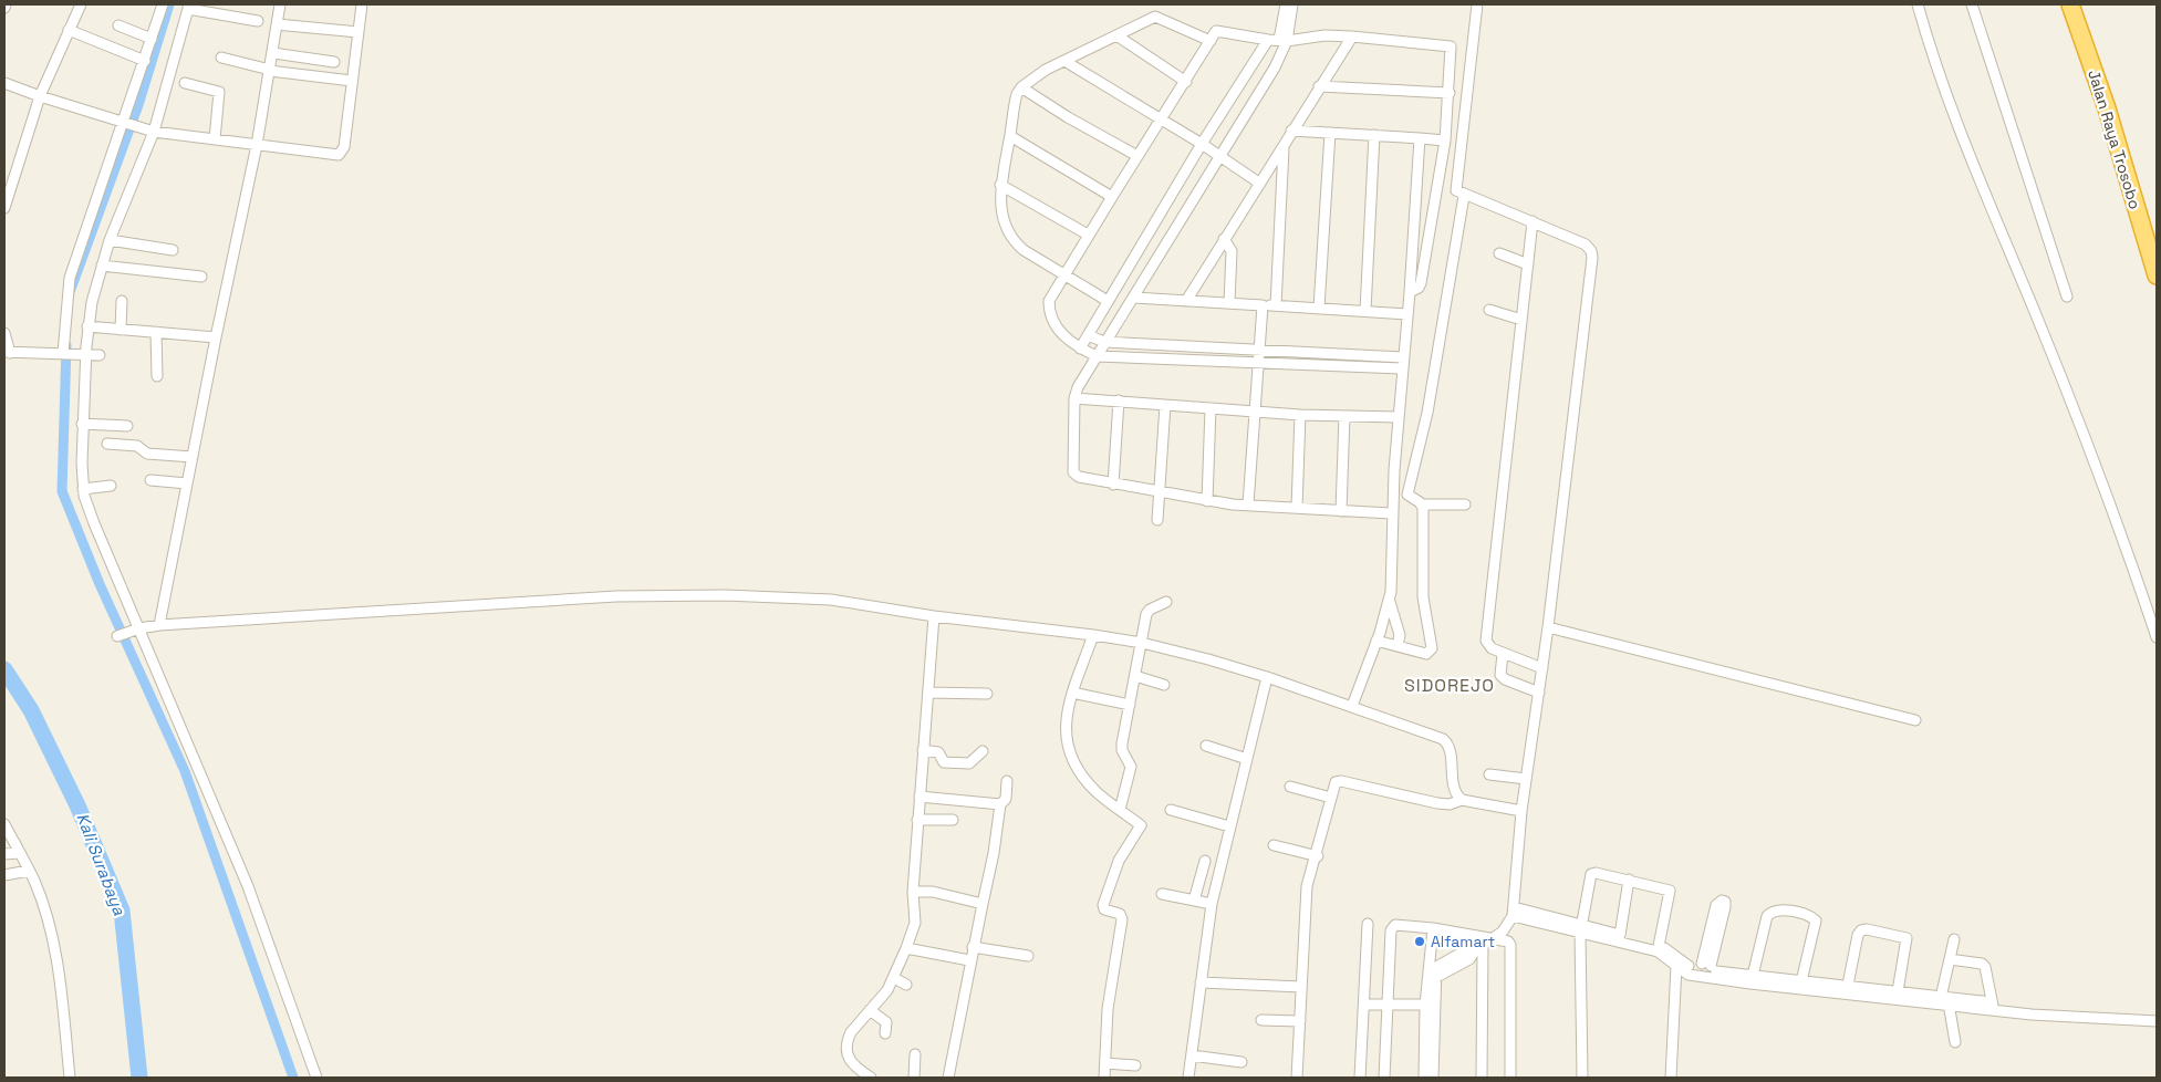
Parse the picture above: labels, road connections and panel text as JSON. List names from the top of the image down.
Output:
{
  "streets": {
    "highway": ["Jalan Raya Trosobo"]
  },
  "districts": ["SIDOREJO"],
  "water": ["Kali Surabaya"],
  "places": ["Alfamart"]
}
